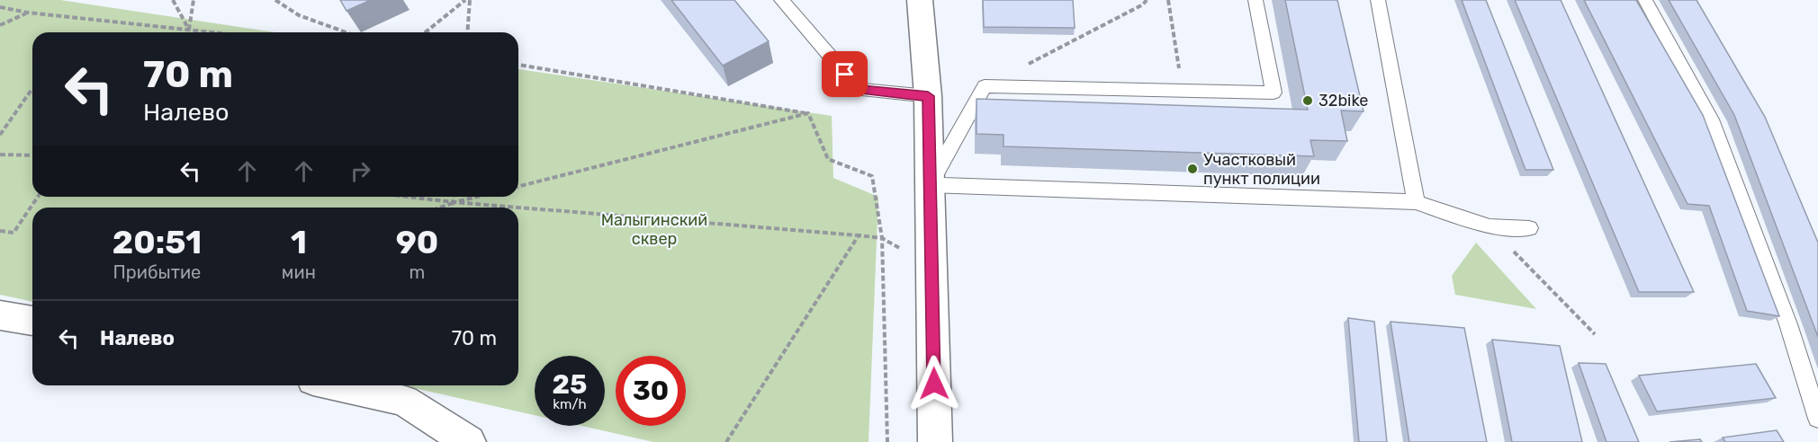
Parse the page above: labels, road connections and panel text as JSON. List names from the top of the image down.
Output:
{
  "parks": ["Малыгинский сквер"],
  "places": ["32bike", "Участковый пункт полиции"],
  "page": {
    "turn": ["70 m", "Налево"],
    "eta": [
      "20:51",
      "Прибытие",
      "1",
      "мин",
      "90",
      "m"
    ],
    "list": [
      {
        "name": "Налево",
        "value": "70 m"
      }
    ],
    "speed": "25 km/h",
    "limit": "30"
  }
}
